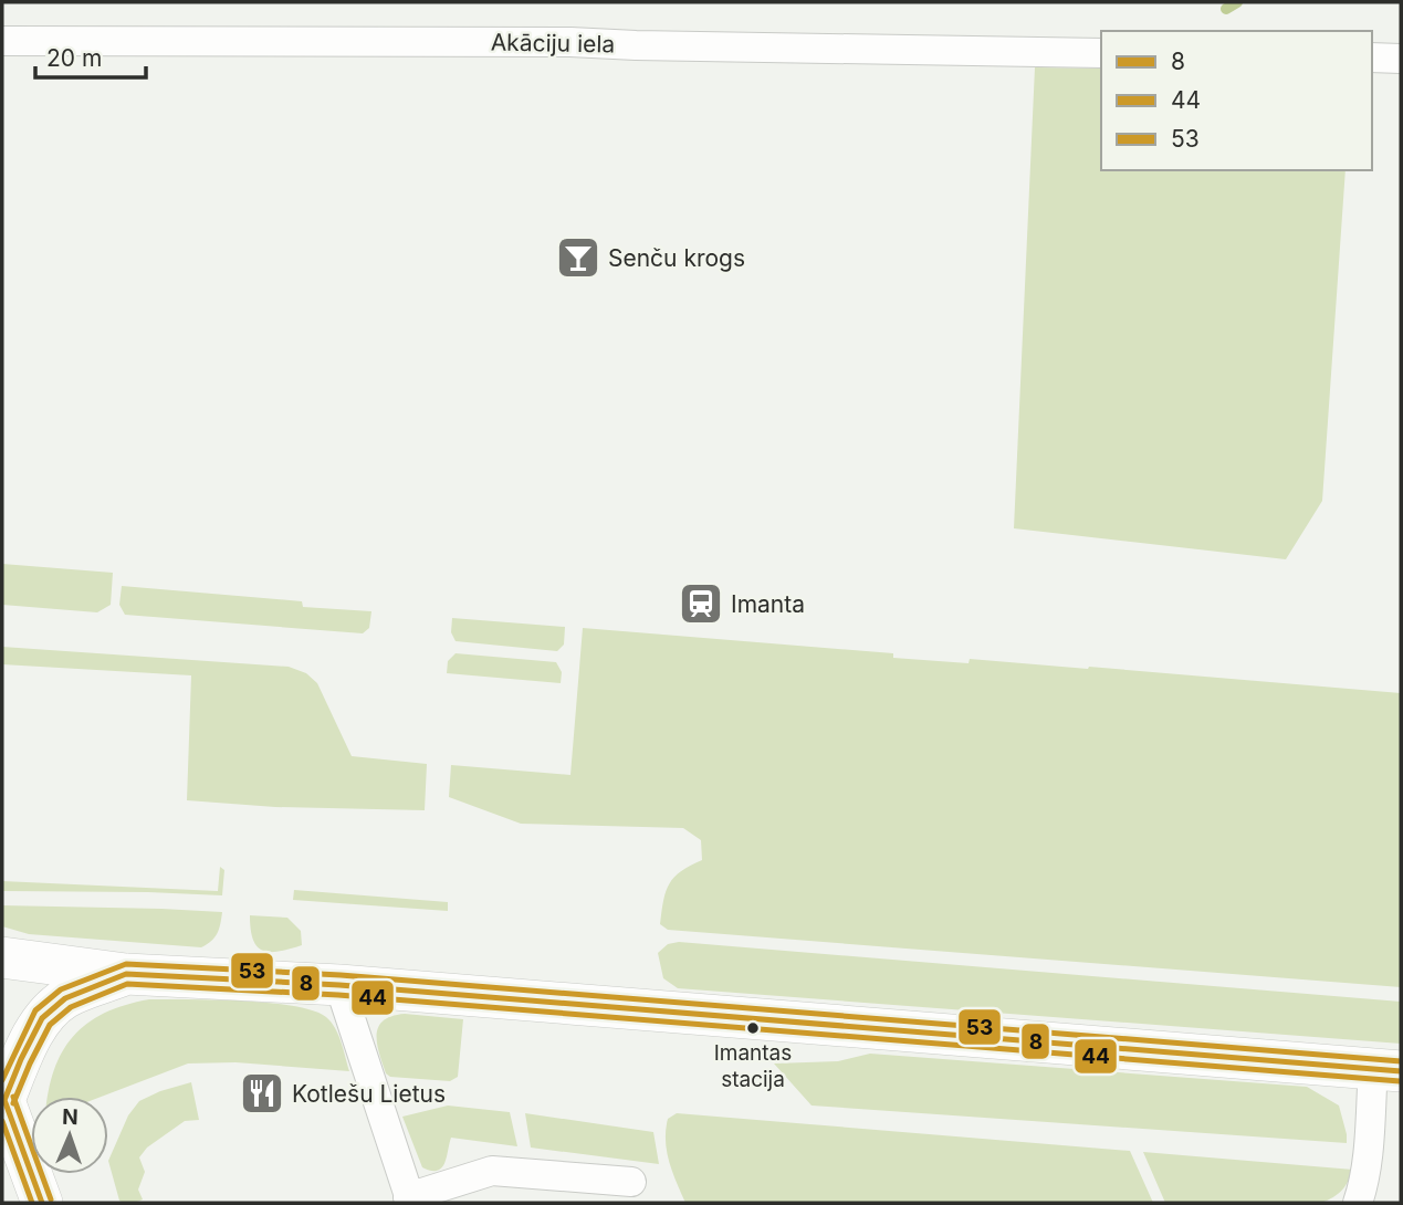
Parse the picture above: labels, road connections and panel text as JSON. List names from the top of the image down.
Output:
{
  "streets": {
    "street": ["Akāciju iela"]
  },
  "places": {
    "bar": ["Senču krogs"],
    "station": ["Imanta"],
    "other": ["Imantas stacija"],
    "restaurant": ["Kotlešu Lietus"]
  },
  "lines": ["transit line 53", "transit line 8", "transit line 44"],
  "legend": ["8", "44", "53"],
  "scale_bar": "20 m",
  "north": "top"
}
